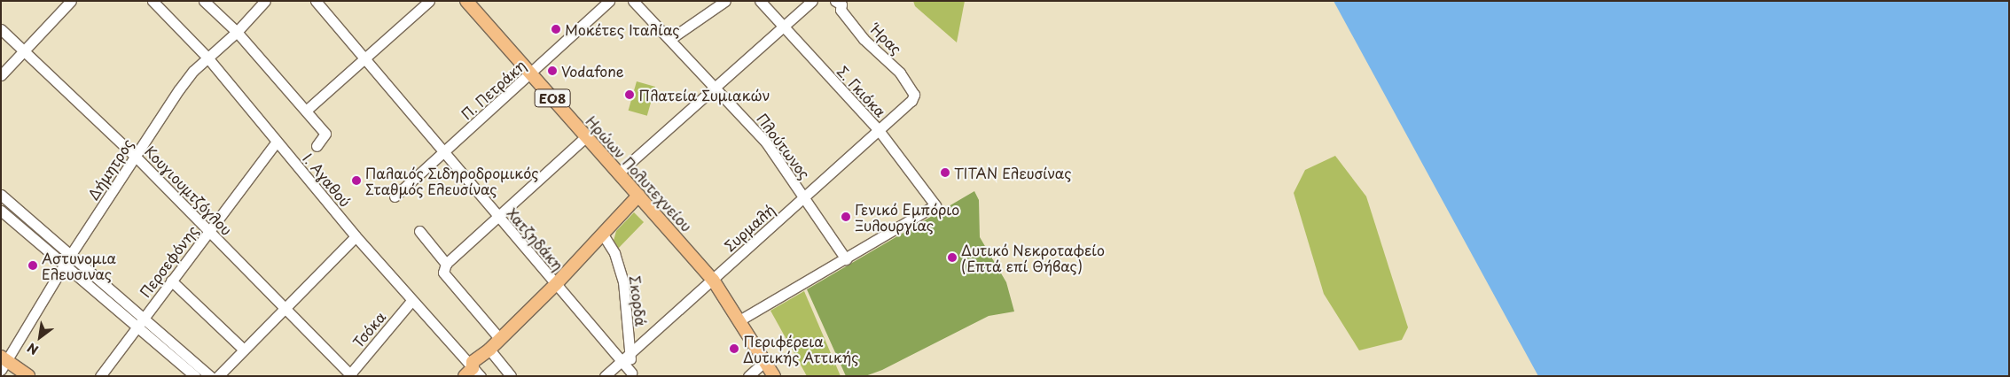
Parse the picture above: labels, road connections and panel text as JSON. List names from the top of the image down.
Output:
{
  "streets": {
    "main road": ["ΕΟ8", "Ηρώων Πολυτεχνείου"],
    "street": [
      "Ήρας",
      "Π. Πετράκη",
      "Σ. Γκιόκα",
      "Πλούτωνος",
      "Δήμητρος",
      "Ι. Αγαθού",
      "Κουγιουμτζόγλου",
      "Συρμαλή",
      "Χατζηδάκη",
      "Περσεφόνης",
      "Σκορδά",
      "Τσόκα"
    ]
  },
  "crossings": [
    ["Ήρας", "Συρμαλή"],
    ["Π. Πετράκη", "Ηρώων Πολυτεχνείου"],
    ["Π. Πετράκη", "Χατζηδάκη"],
    ["Σ. Γκιόκα", "Πλούτωνος"],
    ["Σ. Γκιόκα", "Συρμαλή"],
    ["Πλούτωνος", "Συρμαλή"],
    ["Δήμητρος", "Ι. Αγαθού"],
    ["Δήμητρος", "Κουγιουμτζόγλου"],
    ["Ηρώων Πολυτεχνείου", "Συρμαλή"],
    ["Ι. Αγαθού", "Περσεφόνης"],
    ["Ι. Αγαθού", "Τσόκα"],
    ["Κουγιουμτζόγλου", "Περσεφόνης"],
    ["Κουγιουμτζόγλου", "Τσόκα"],
    ["Συρμαλή", "Χατζηδάκη"],
    ["Συρμαλή", "Σκορδά"],
    ["Χατζηδάκη", "Σκορδά"]
  ],
  "places": [
    "Μοκέτες Ιταλίας",
    "Vodafone",
    "Πλατεία Συμιακών",
    "TITAN Ελευσίνας",
    "Παλαιός Σιδηροδρομικός Σταθμός Ελευσίνας",
    "Γενικό Εμπόριο Ξυλουργίας",
    "Δυτικό Νεκροταφείο (Επτά επί Θήβας)",
    "Αστυνομια Ελευσινας",
    "Περιφέρεια Δυτικής Αττικής"
  ],
  "north": "bottom left"
}
